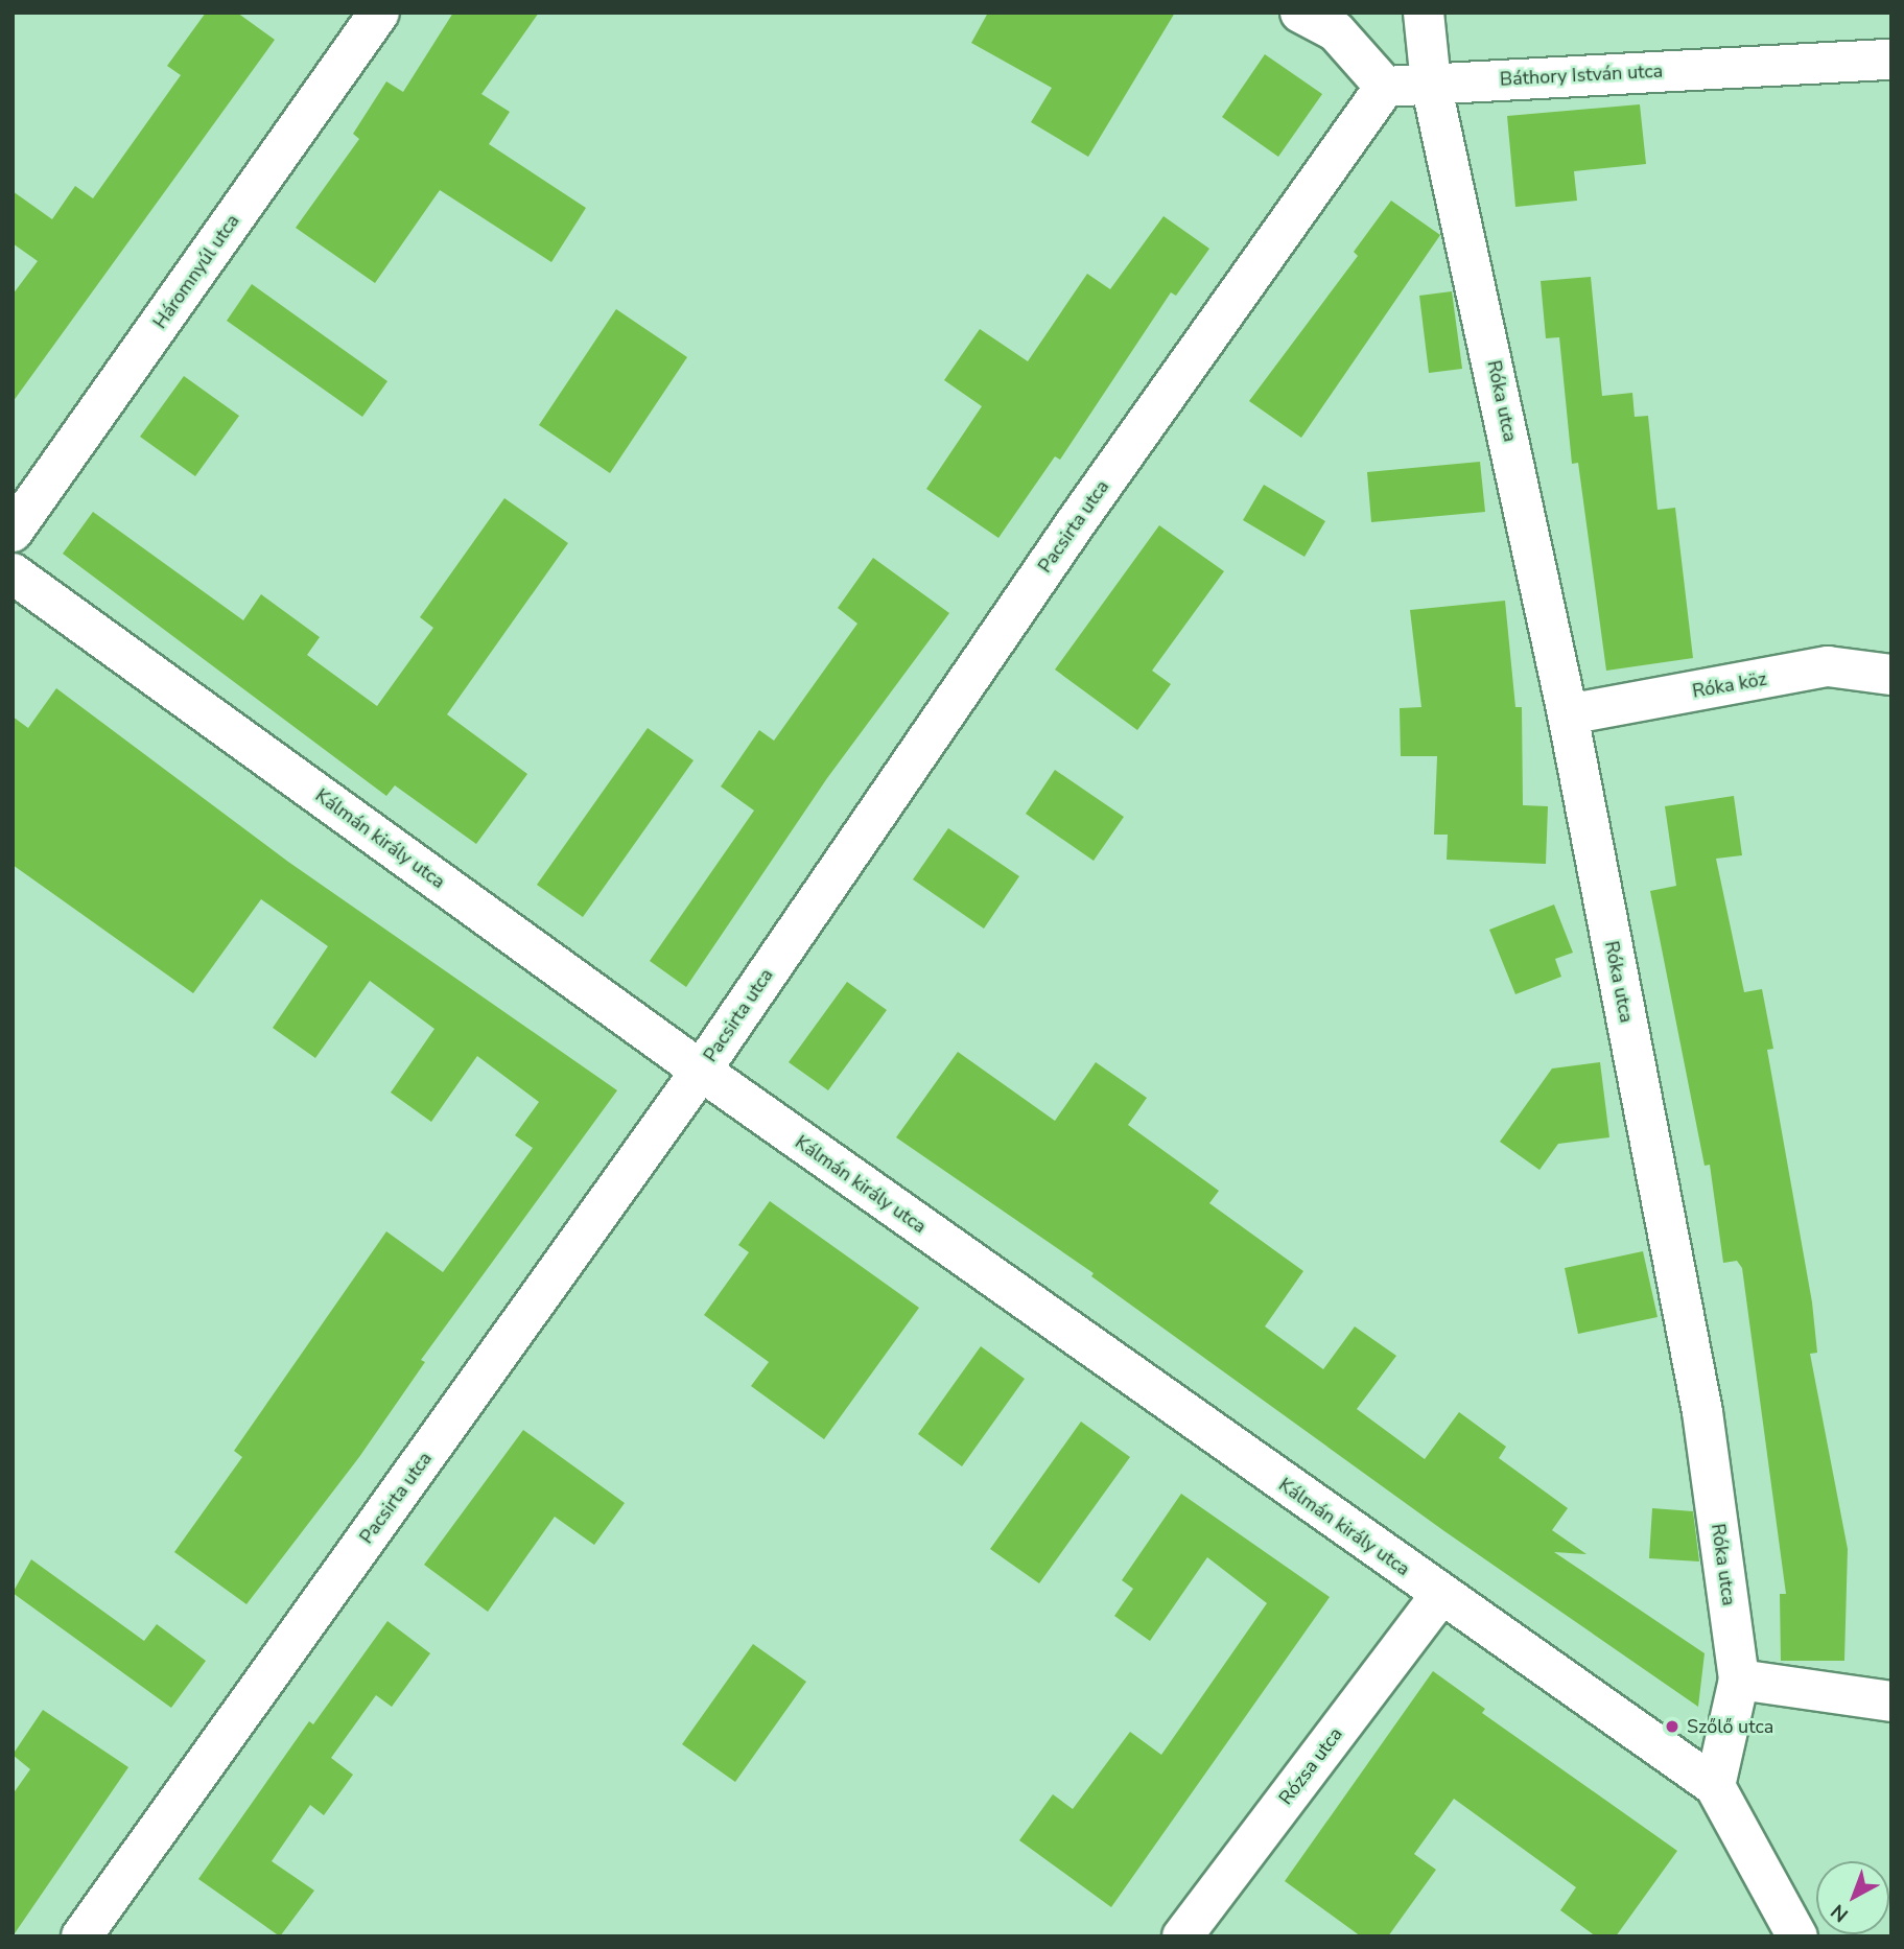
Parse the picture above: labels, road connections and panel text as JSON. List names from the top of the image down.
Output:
{
  "streets": {
    "street": [
      "Báthory István utca",
      "Háromnyúl utca",
      "Róka utca",
      "Pacsirta utca",
      "Róka köz",
      "Kálmán király utca",
      "Rózsa utca"
    ]
  },
  "crossings": [
    ["Báthory István utca", "Róka utca"],
    ["Báthory István utca", "Pacsirta utca"],
    ["Róka utca", "Róka köz"],
    ["Róka utca", "Kálmán király utca"],
    ["Pacsirta utca", "Kálmán király utca"],
    ["Kálmán király utca", "Rózsa utca"]
  ],
  "places": ["Szőlő utca"],
  "north": "bottom left"
}
